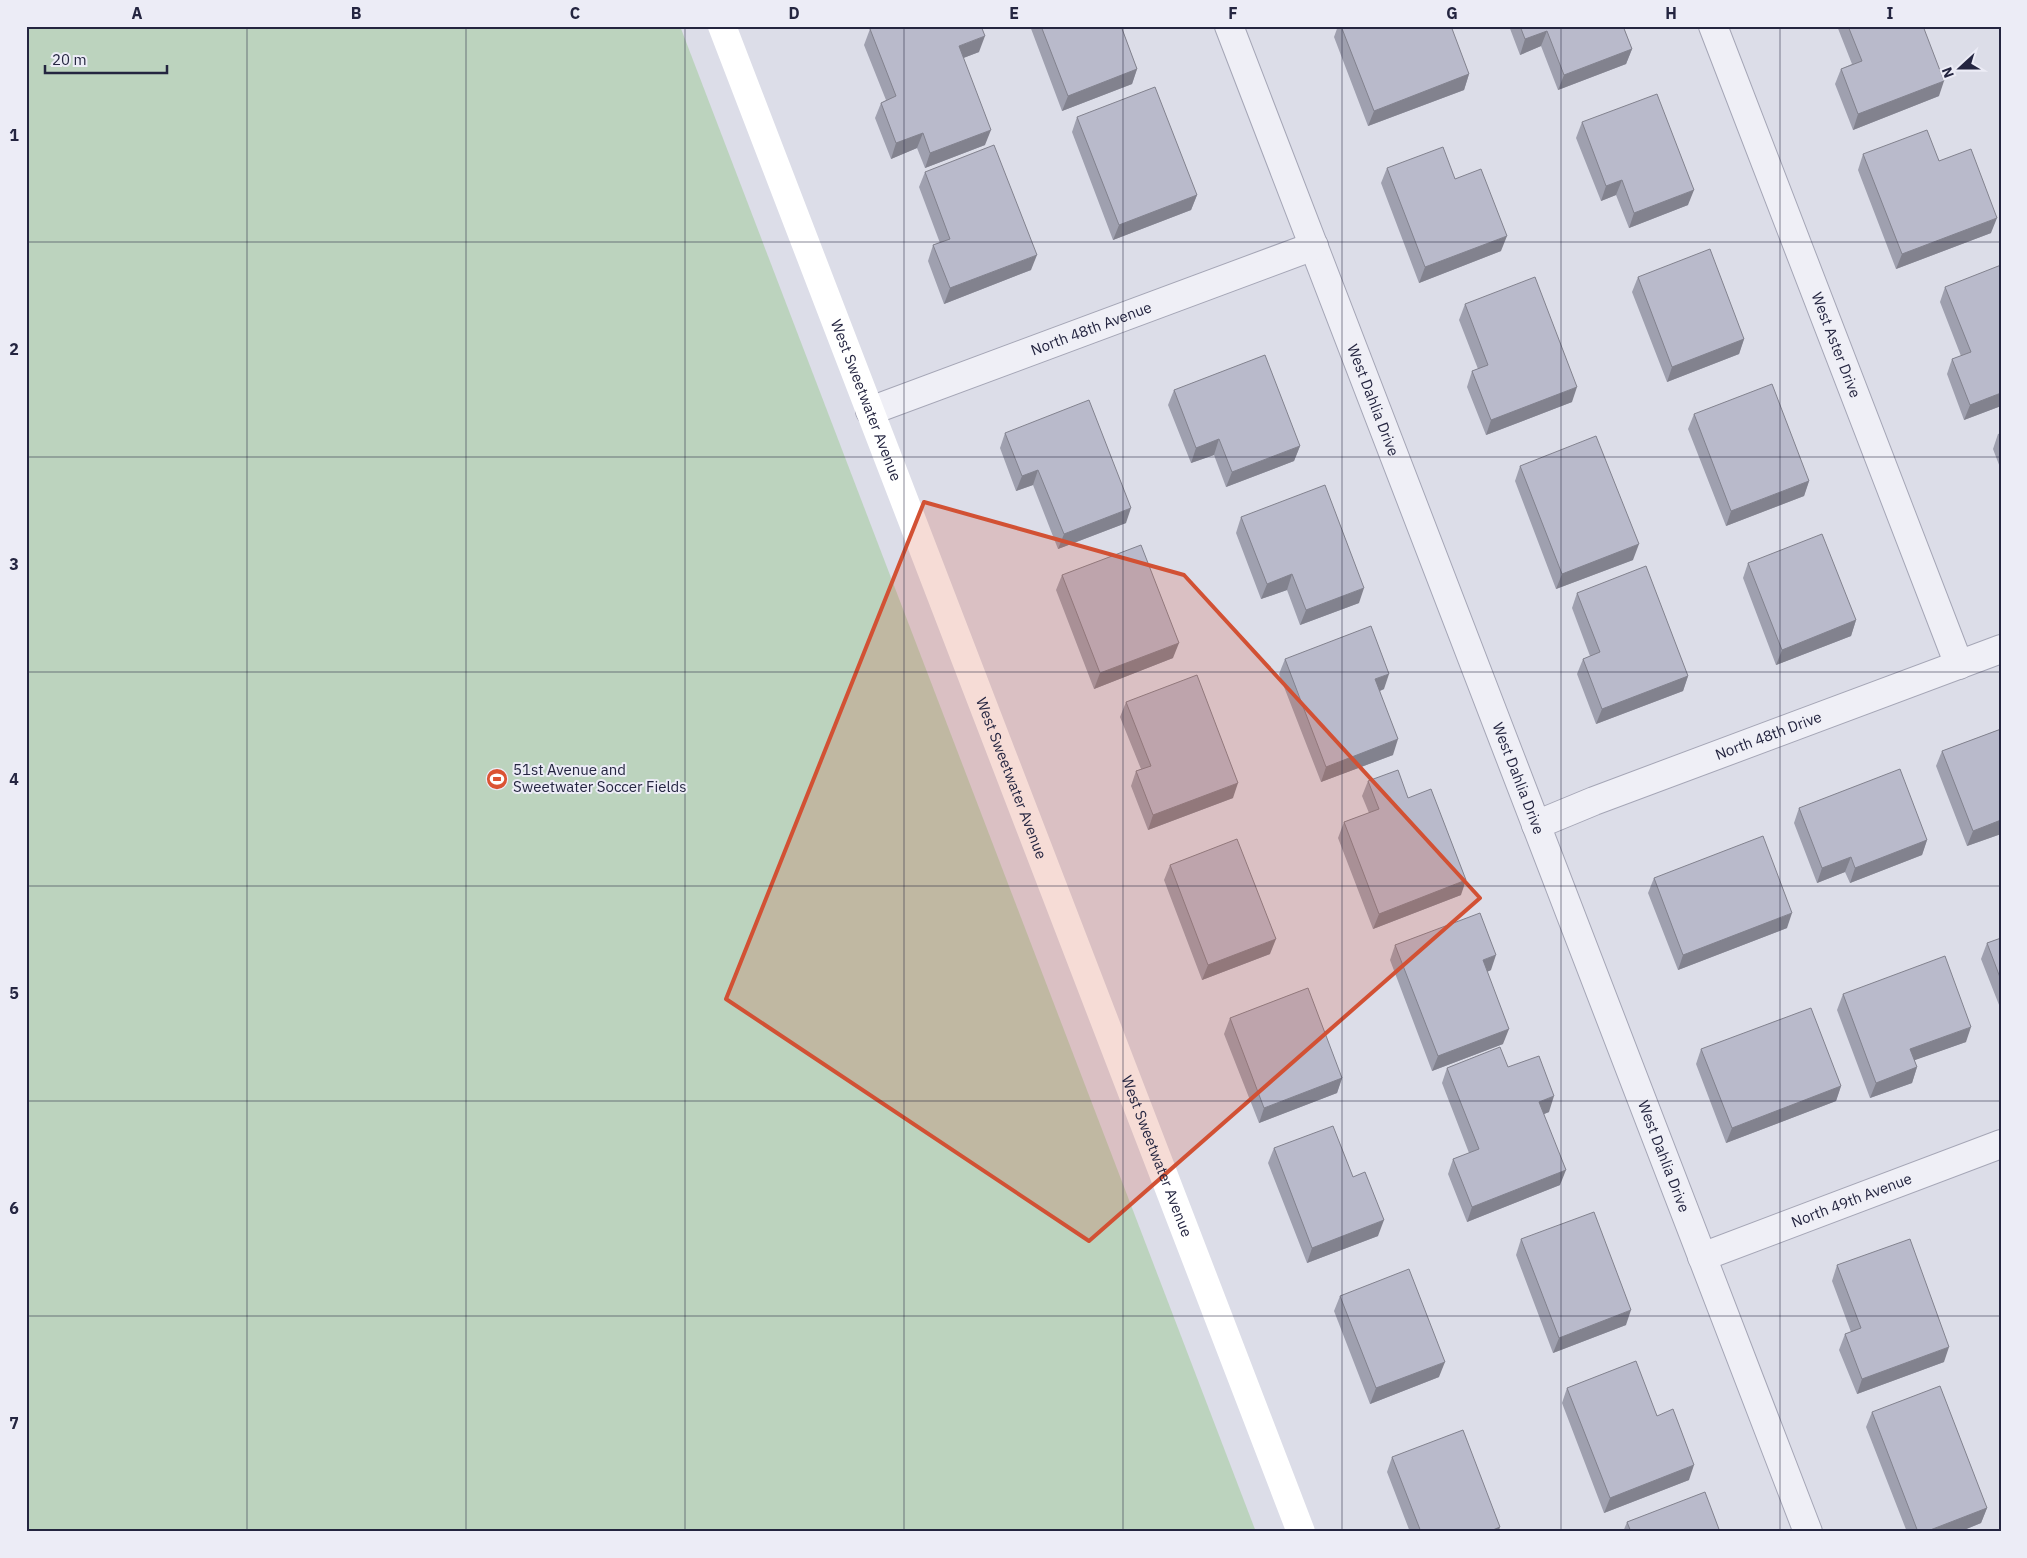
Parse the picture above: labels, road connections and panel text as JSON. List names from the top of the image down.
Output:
{
  "streets": {
    "street": [
      "North 48th Avenue",
      "West Aster Drive",
      "West Sweetwater Avenue",
      "West Dahlia Drive",
      "North 48th Drive",
      "North 49th Avenue"
    ]
  },
  "crossings": [
    ["North 48th Avenue", "West Sweetwater Avenue"],
    ["North 48th Avenue", "West Dahlia Drive"],
    ["West Aster Drive", "North 48th Drive"],
    ["West Dahlia Drive", "North 48th Drive"],
    ["West Dahlia Drive", "North 49th Avenue"]
  ],
  "places": {
    "sports": ["51st Avenue and Sweetwater Soccer Fields"]
  },
  "scale_bar": "20 m",
  "north": "left",
  "grid": {
    "columns": [
      "A",
      "B",
      "C",
      "D",
      "E",
      "F",
      "G",
      "H",
      "I"
    ],
    "rows": [
      "1",
      "2",
      "3",
      "4",
      "5",
      "6",
      "7"
    ]
  }
}
